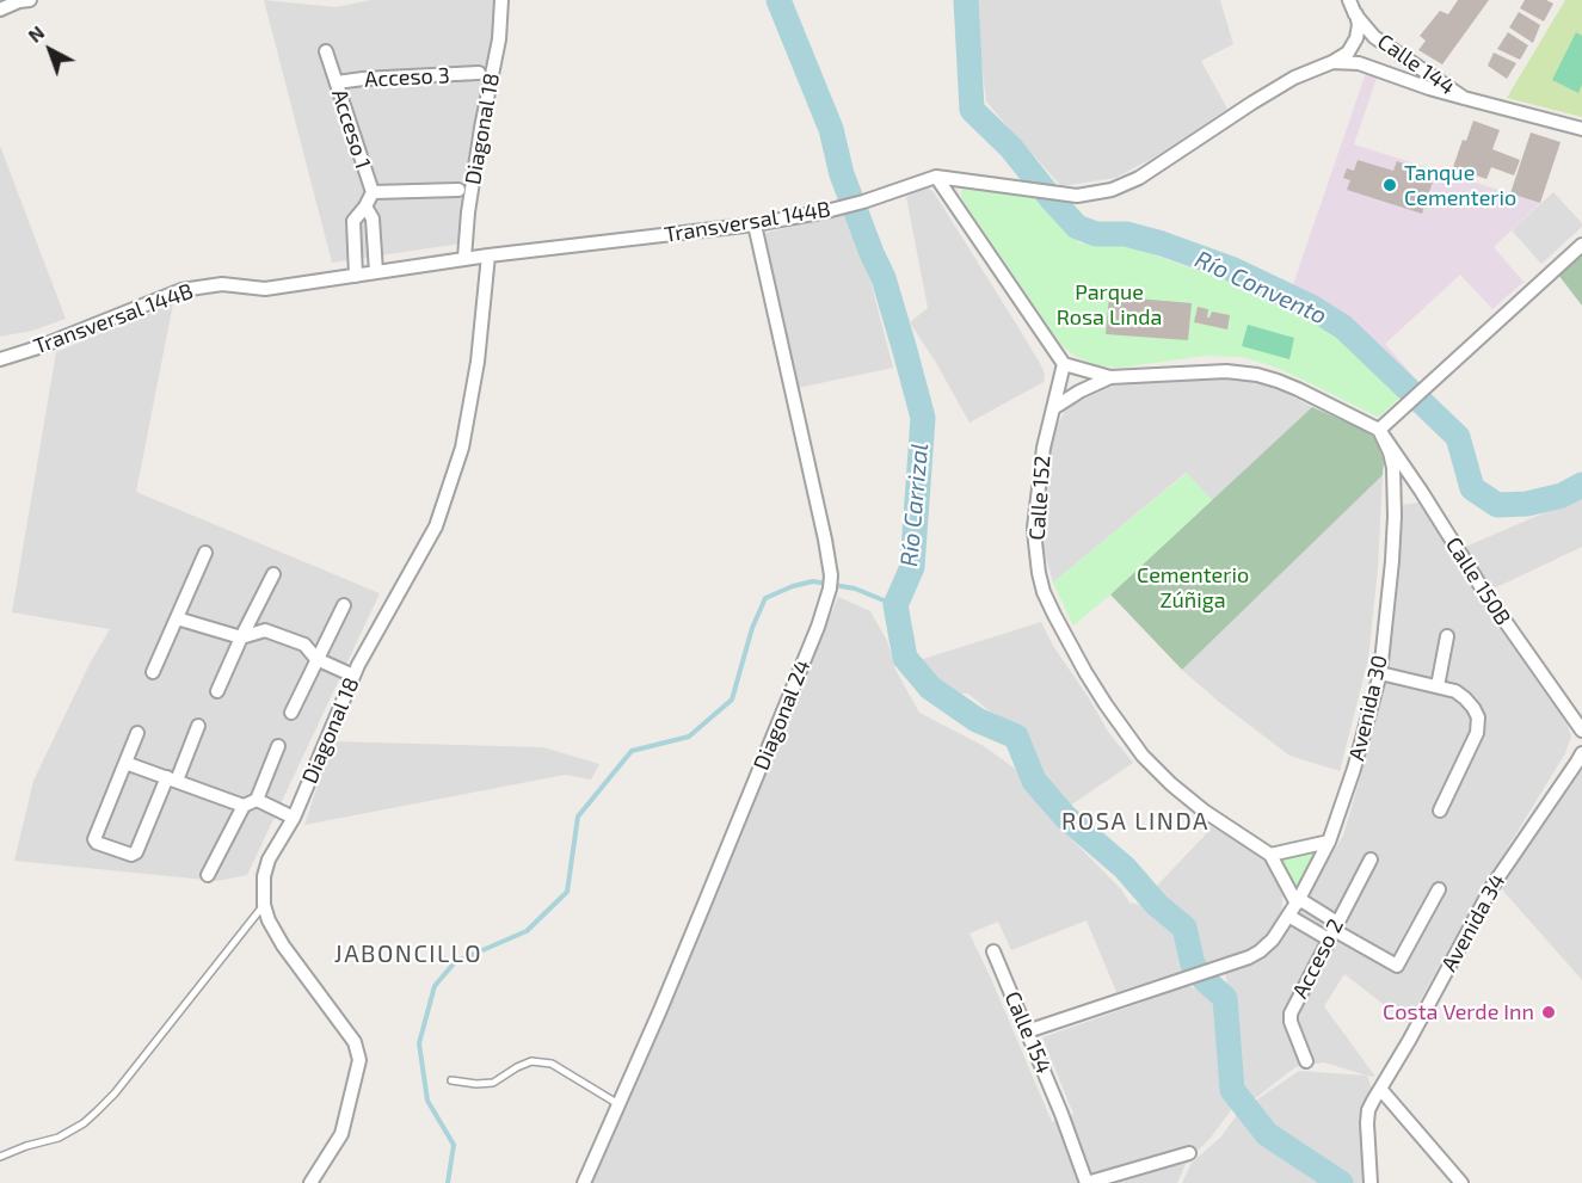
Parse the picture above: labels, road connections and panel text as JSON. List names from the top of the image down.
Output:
{
  "streets": {
    "street": [
      "Calle 144",
      "Acceso 3",
      "Acceso 1",
      "Diagonal 18",
      "Transversal 144B",
      "Calle 152",
      "Calle 150B",
      "Avenida 30",
      "Diagonal 24",
      "Avenida 34",
      "Acceso 2",
      "Calle 154"
    ]
  },
  "crossings": [
    ["Calle 144", "Transversal 144B"],
    ["Acceso 3", "Acceso 1"],
    ["Acceso 1", "Transversal 144B"],
    ["Diagonal 18", "Transversal 144B"],
    ["Transversal 144B", "Diagonal 24"],
    ["Calle 152", "Avenida 30"],
    ["Calle 150B", "Avenida 30"],
    ["Avenida 30", "Calle 154"]
  ],
  "districts": ["ROSA LINDA", "JABONCILLO"],
  "water": ["Río Convento", "Río Carrizal"],
  "parks": ["Parque Rosa Linda", "Cementerio Zúñiga"],
  "places": ["Tanque Cementerio", "Costa Verde Inn"],
  "north": "top left"
}
